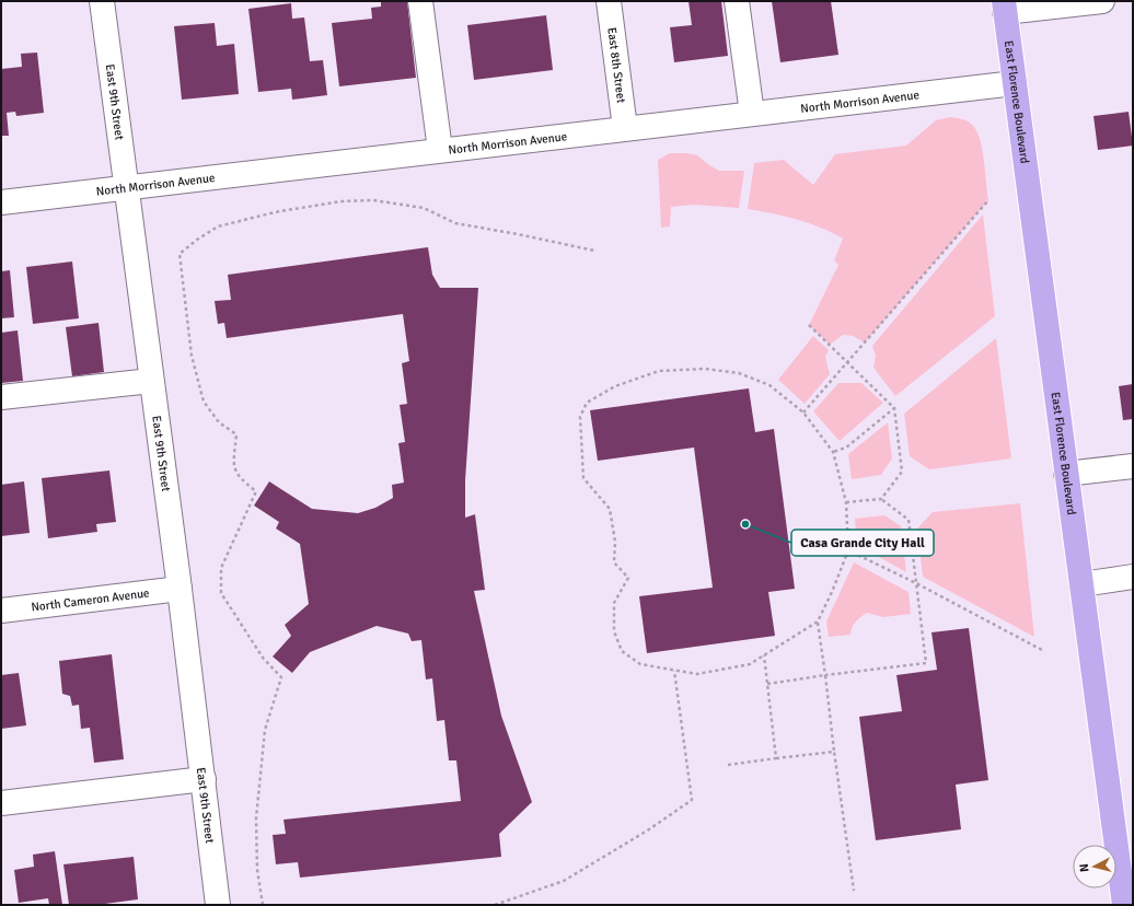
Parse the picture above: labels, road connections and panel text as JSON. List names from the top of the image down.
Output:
{
  "streets": {
    "main road": ["East Florence Boulevard"],
    "street": [
      "East 8th Street",
      "North Morrison Avenue",
      "East 9th Street",
      "North Cameron Avenue"
    ]
  },
  "crossings": [
    ["East 8th Street", "North Morrison Avenue"],
    ["North Morrison Avenue", "East 9th Street"],
    ["North Morrison Avenue", "East Florence Boulevard"],
    ["East 9th Street", "North Cameron Avenue"]
  ],
  "places": ["Casa Grande City Hall"],
  "north": "left"
}
